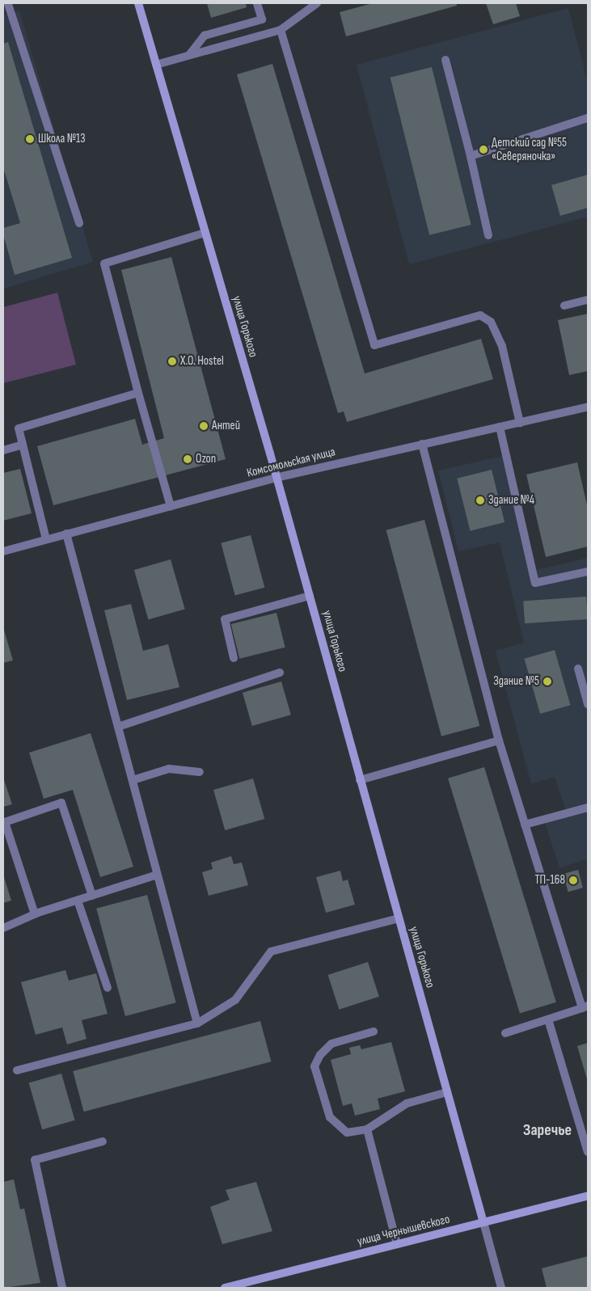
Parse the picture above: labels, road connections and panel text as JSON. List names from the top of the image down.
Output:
{
  "streets": {
    "street": ["улица Горького", "Комсомольская улица", "улица Чернышевского"]
  },
  "crossings": [
    ["улица Горького", "Комсомольская улица"],
    ["улица Горького", "улица Чернышевского"]
  ],
  "districts": ["Заречье"],
  "places": [
    "Школа №13",
    "Детский сад №55 «Северяночка»",
    "X.O. Hostel",
    "Антей",
    "Ozon",
    "Здание №4",
    "Здание №5",
    "ТП-168"
  ]
}
